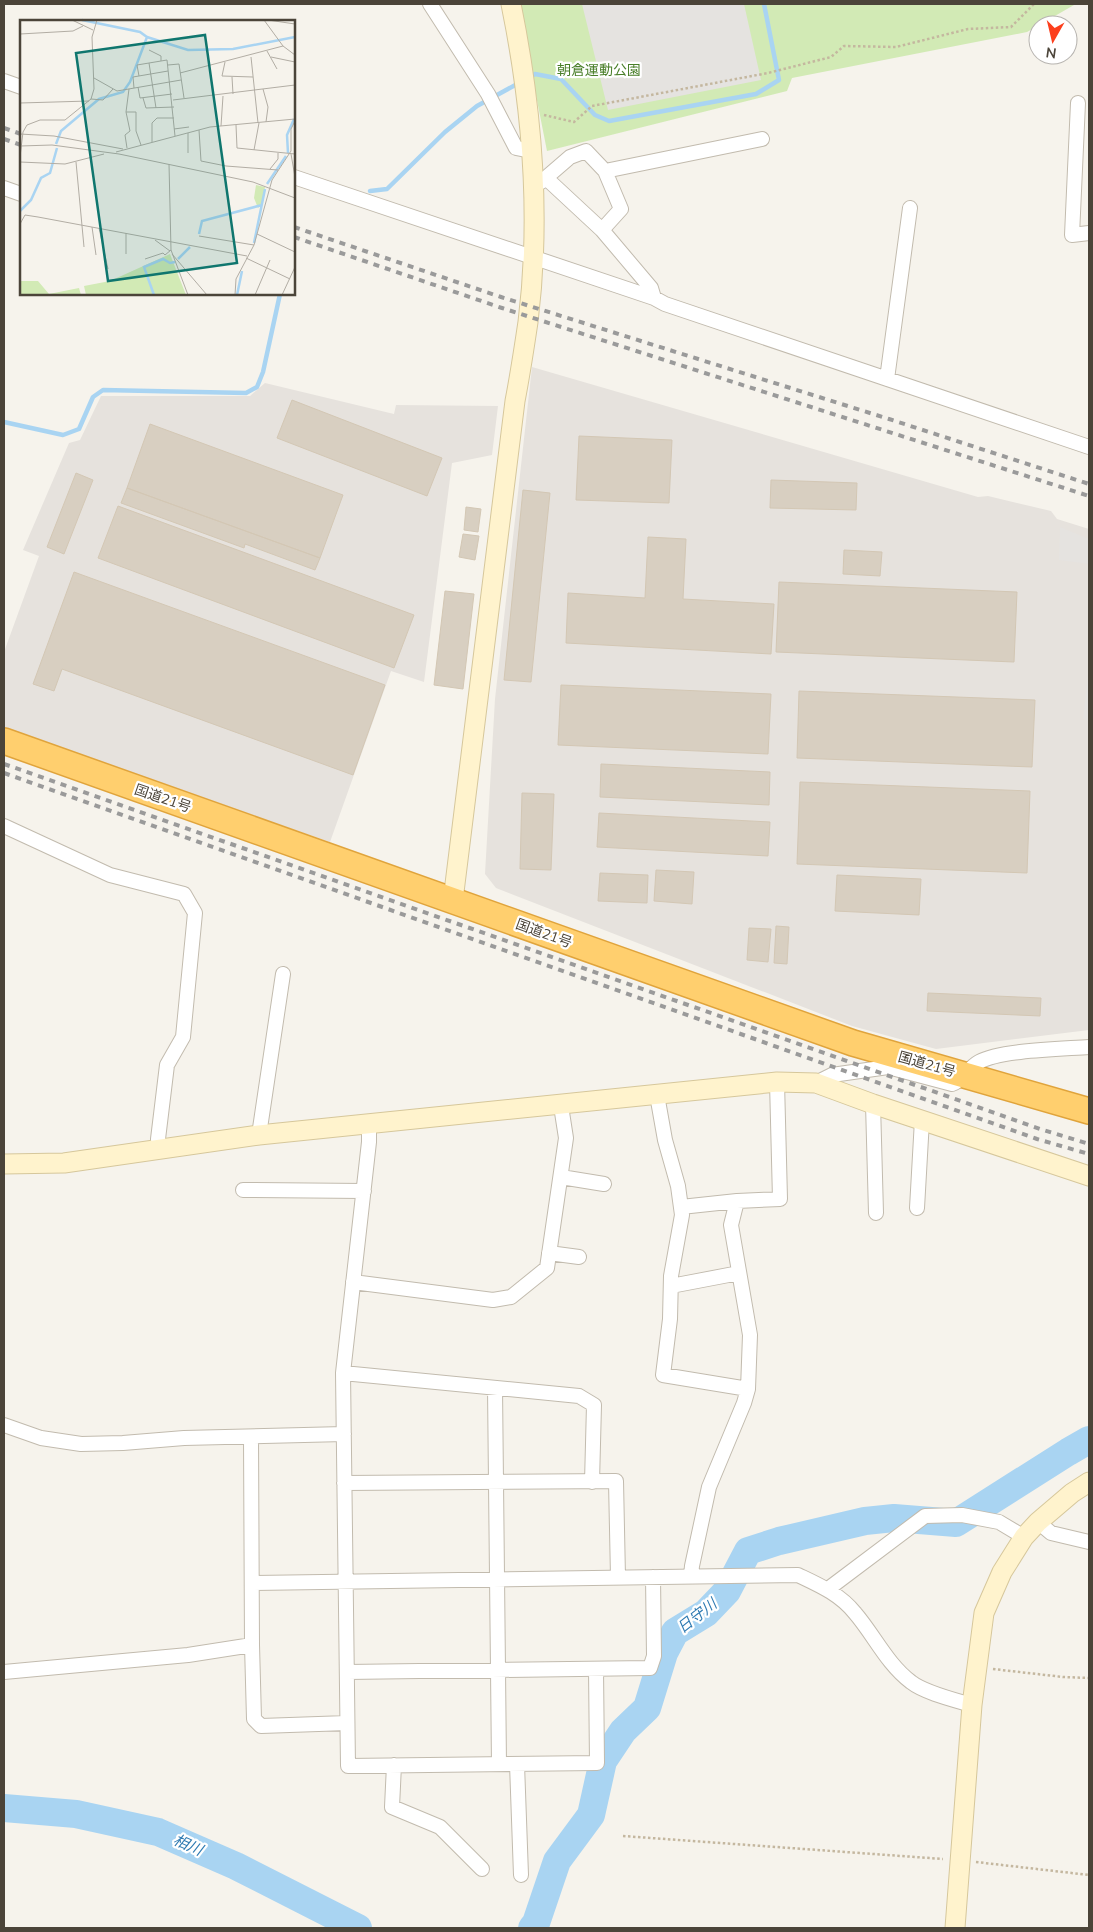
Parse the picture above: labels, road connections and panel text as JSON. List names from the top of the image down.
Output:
{
  "streets": {
    "highway": ["国道21号"]
  },
  "water": ["日守川", "相川"],
  "parks": ["朝倉運動公園"],
  "north": "bottom"
}
